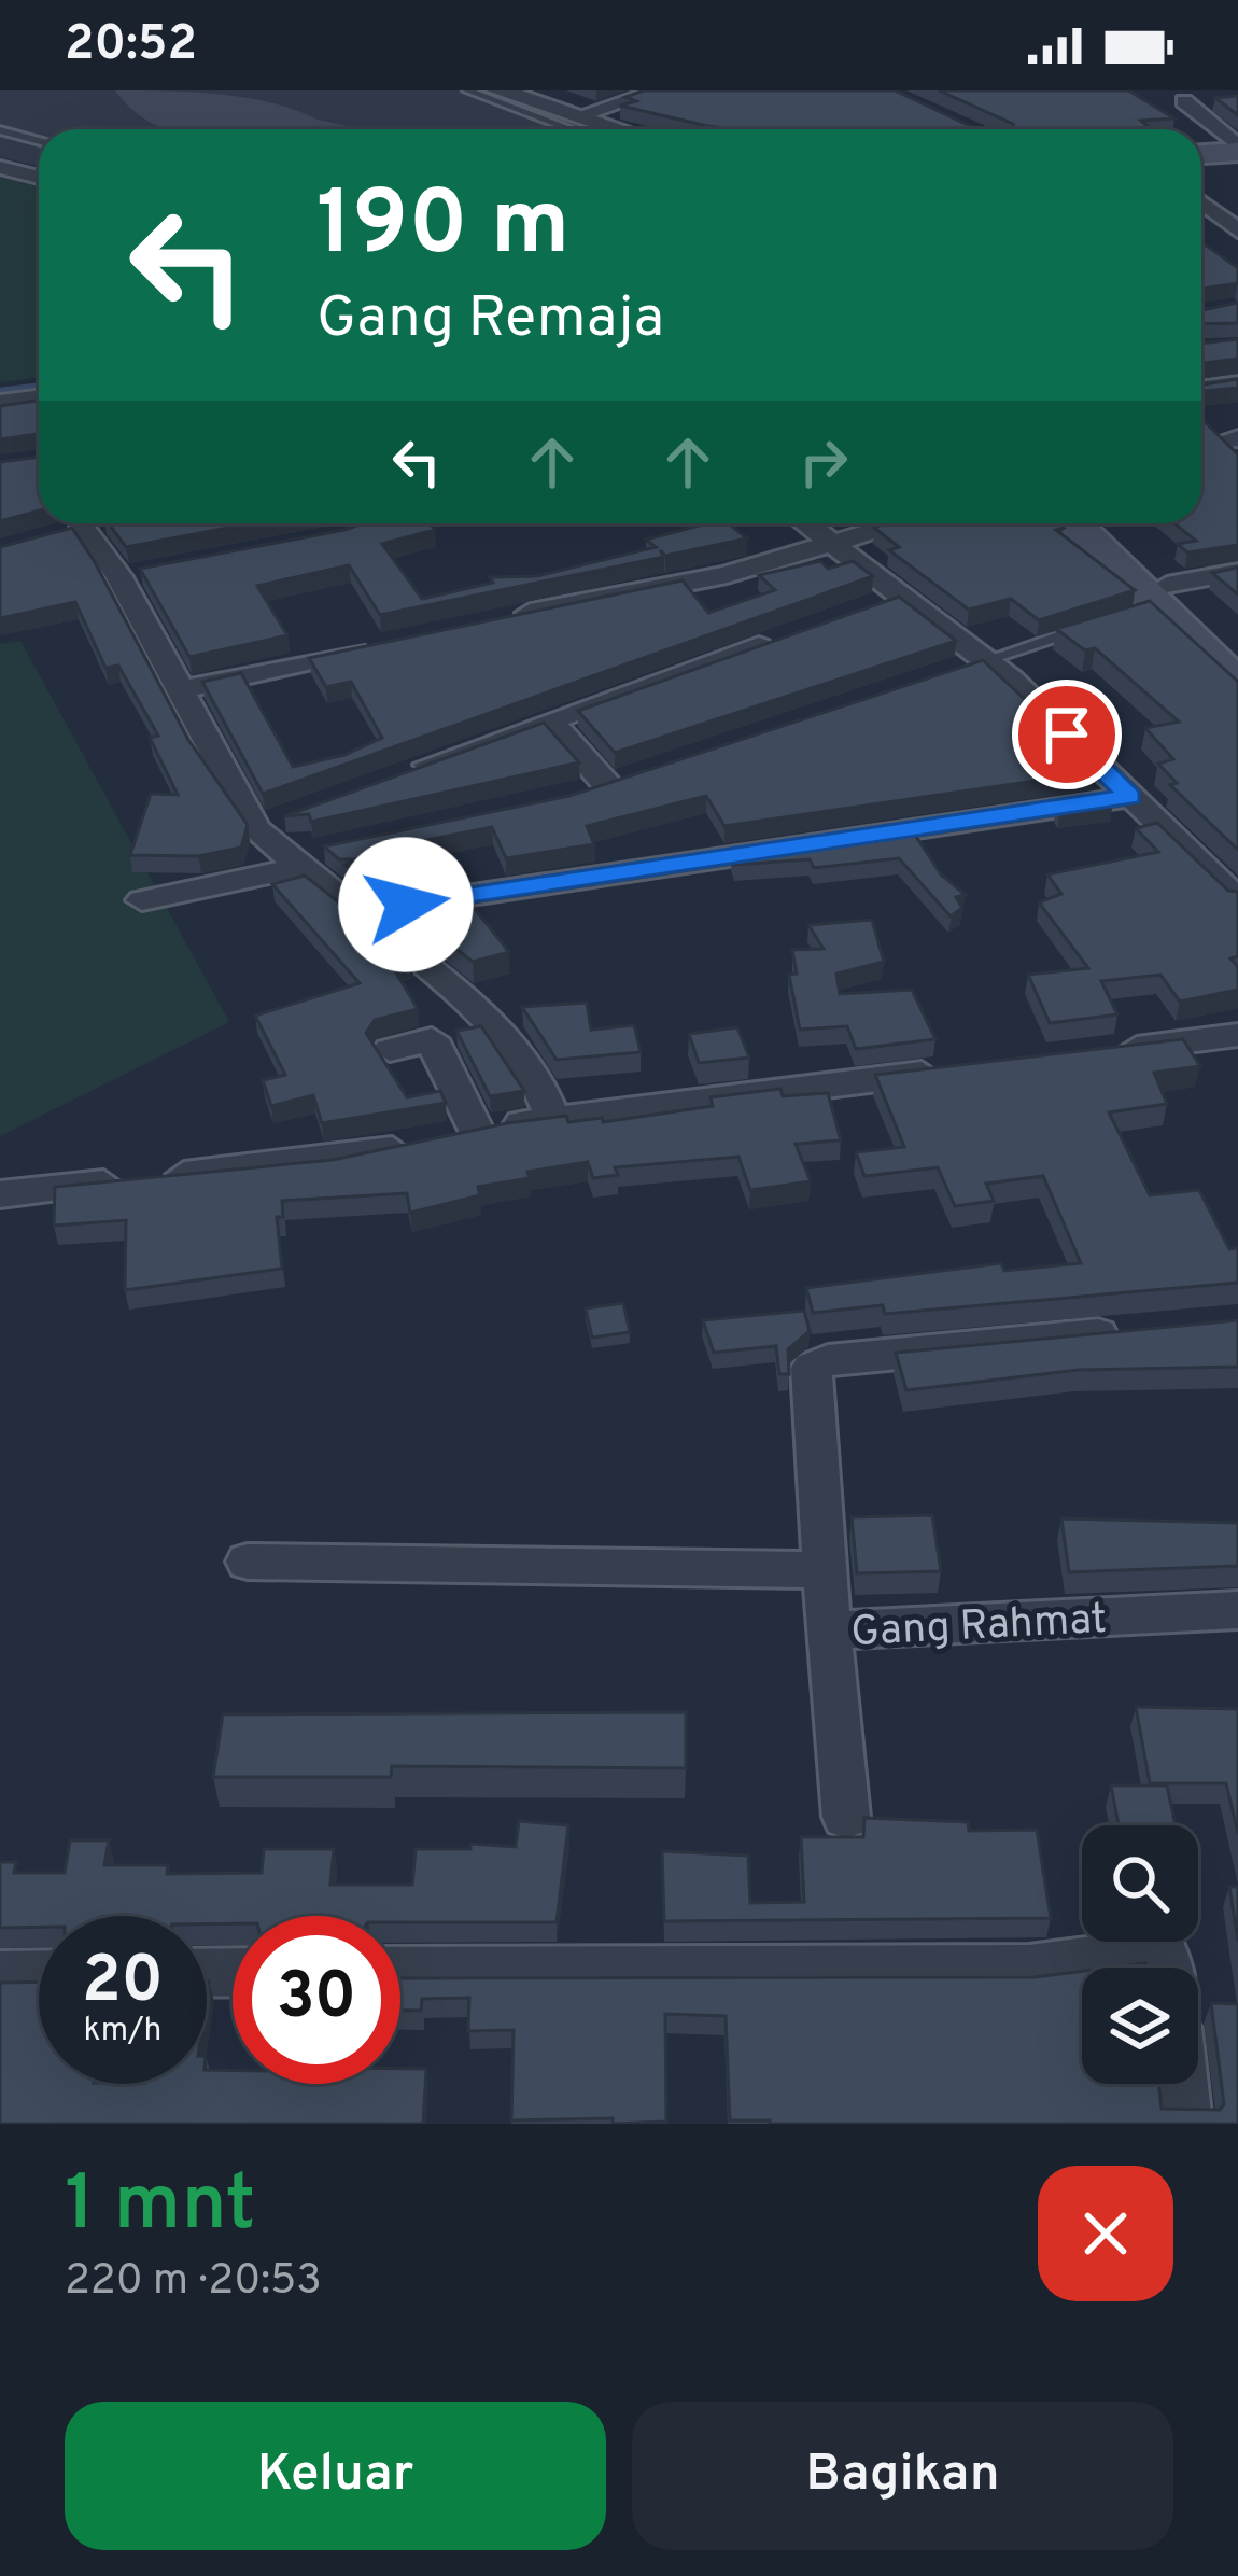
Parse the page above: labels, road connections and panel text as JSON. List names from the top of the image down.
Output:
{
  "streets": {
    "street": ["Gang Rahmat"]
  },
  "page": {
    "status": "20:52",
    "turn": ["190 m", "Gang Remaja"],
    "speed": "20 km/h",
    "limit": "30",
    "heading": ["1 mnt", "220 m · 20:53"],
    "buttons": ["Keluar", "Bagikan"]
  }
}
